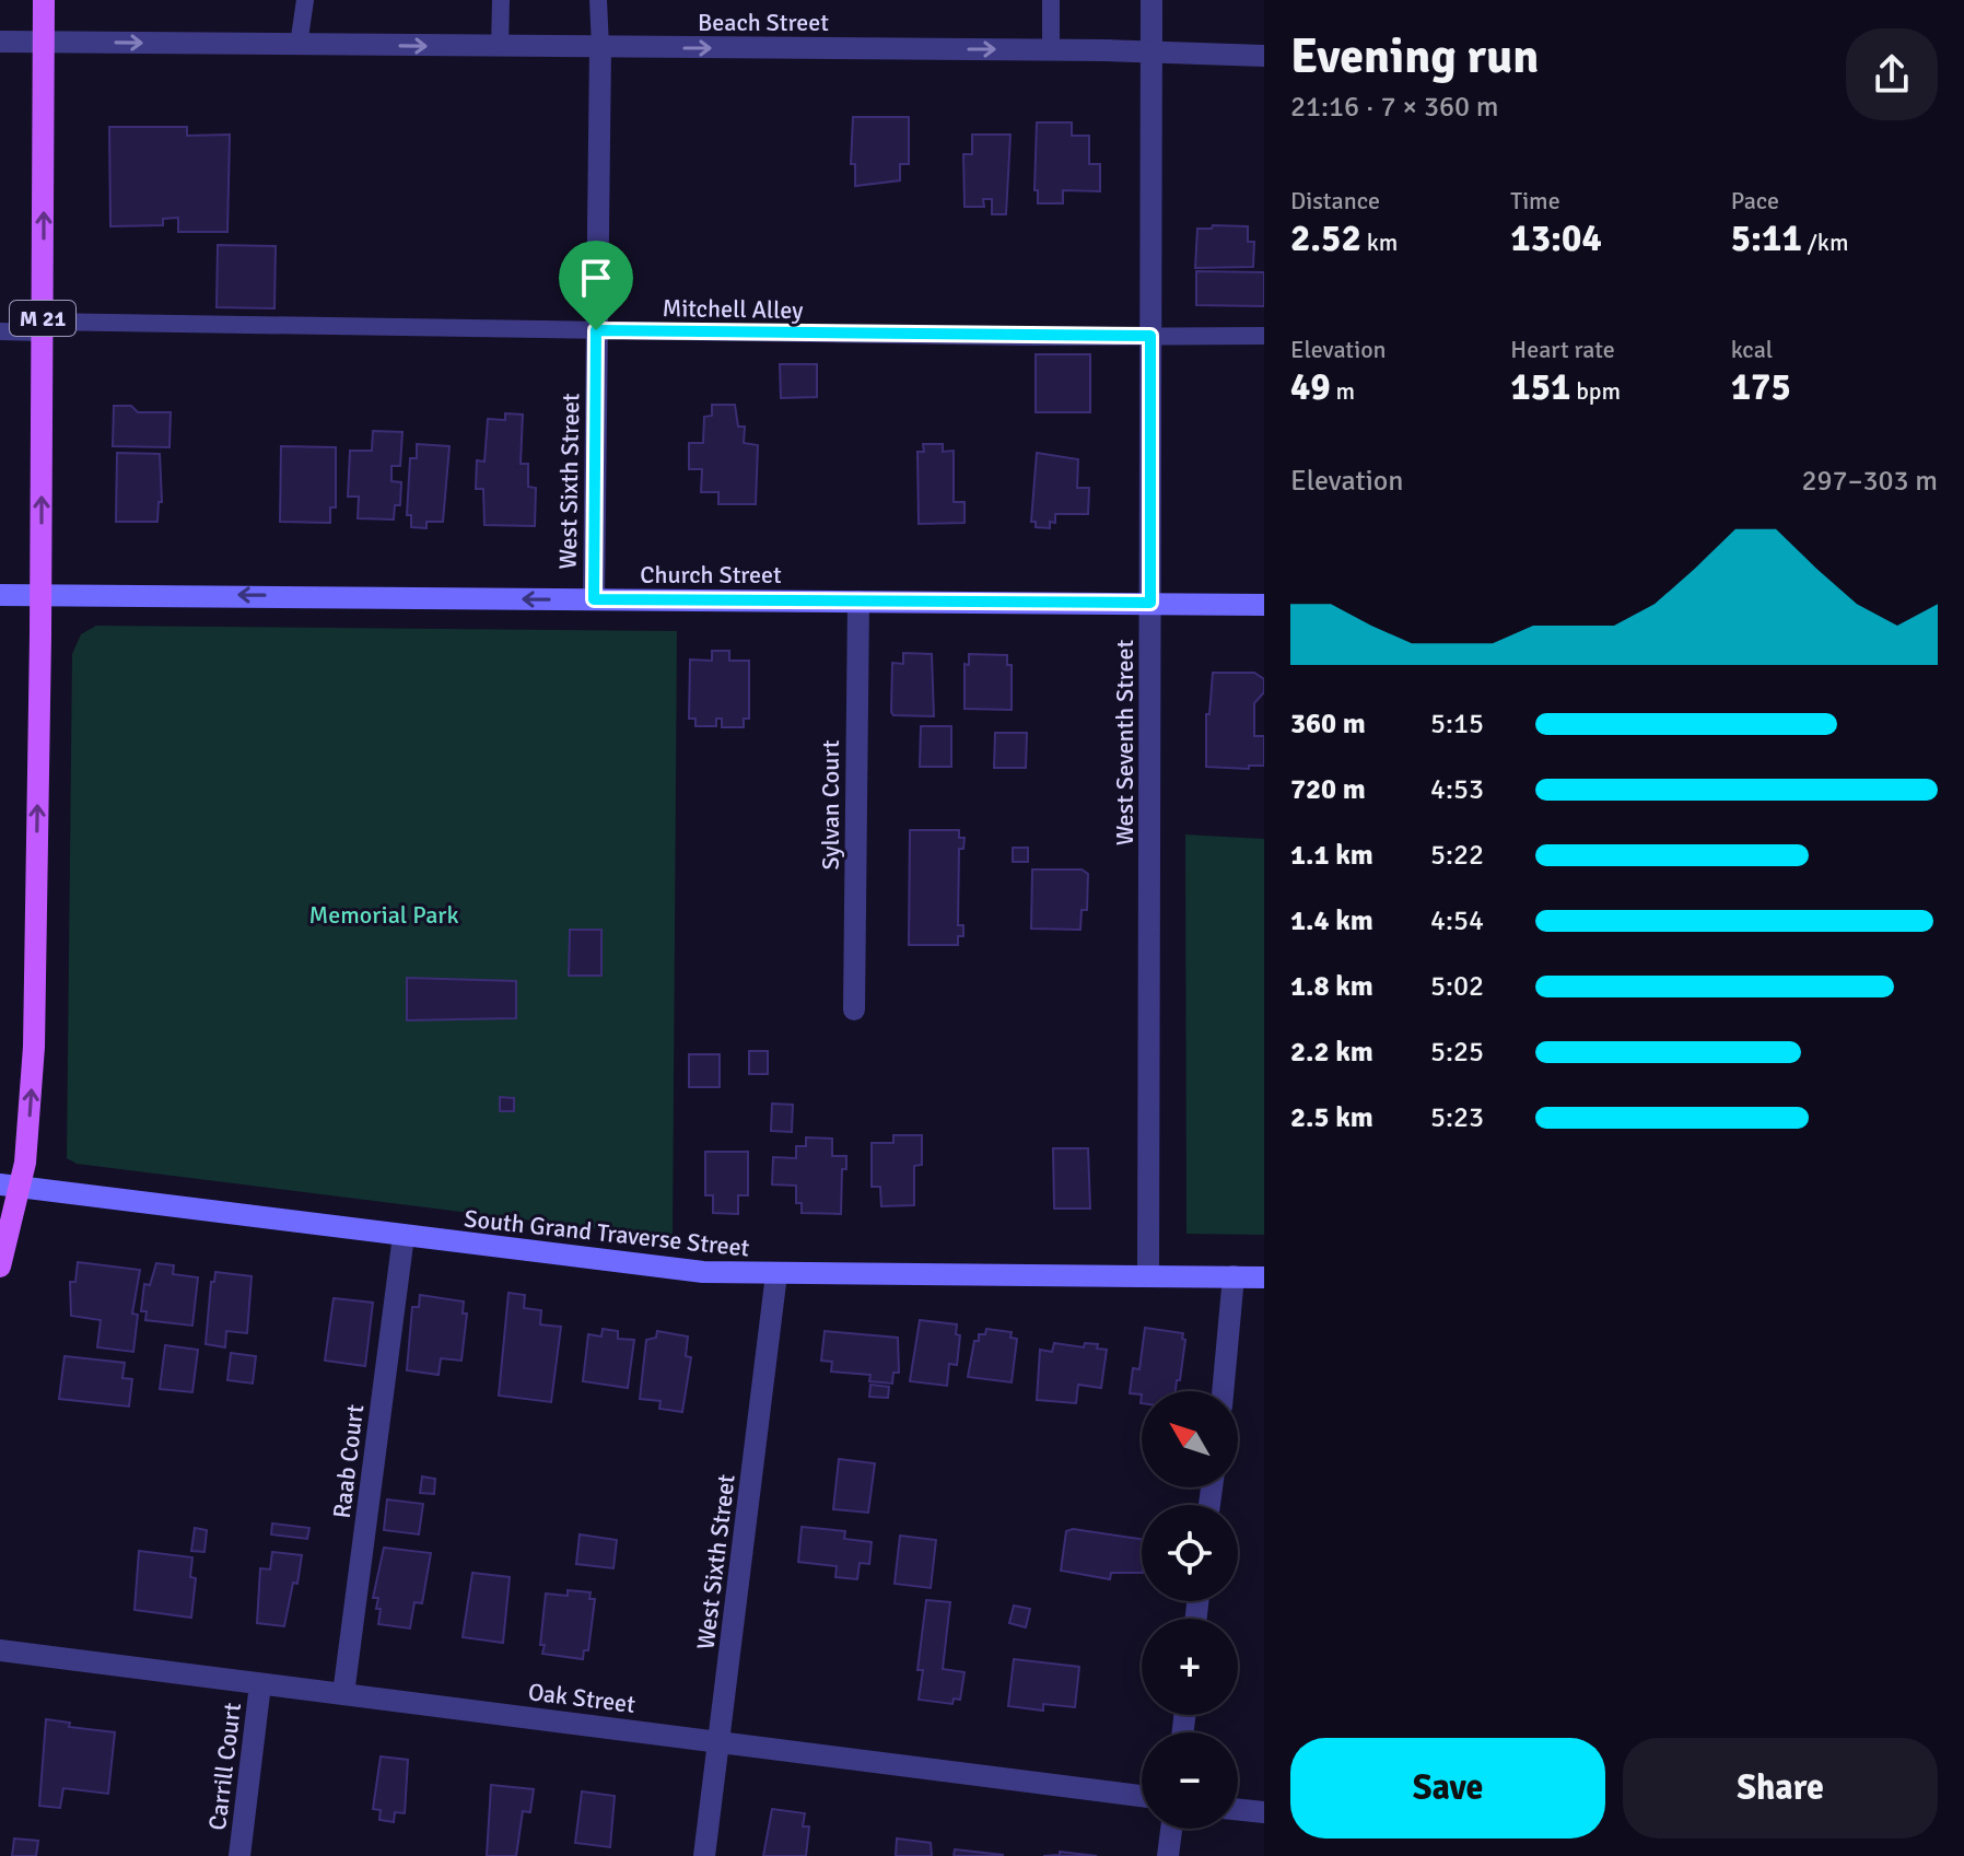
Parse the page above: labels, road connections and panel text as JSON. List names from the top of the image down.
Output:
{
  "streets": {
    "main road": ["M 21", "Church Street", "South Grand Traverse Street"],
    "street": [
      "Beach Street",
      "West Sixth Street",
      "West Seventh Street",
      "Sylvan Court",
      "Raab Court",
      "Oak Street",
      "Carrill Court"
    ],
    "lane": ["Mitchell Alley"]
  },
  "crossings": [
    ["Beach Street", "M 21"],
    ["Beach Street", "West Sixth Street"],
    ["Beach Street", "West Seventh Street"],
    ["Mitchell Alley", "M 21"],
    ["Mitchell Alley", "West Sixth Street"],
    ["Mitchell Alley", "West Seventh Street"],
    ["M 21", "Church Street"],
    ["M 21", "South Grand Traverse Street"],
    ["West Sixth Street", "Church Street"],
    ["West Sixth Street", "South Grand Traverse Street"],
    ["West Sixth Street", "Oak Street"],
    ["Church Street", "West Seventh Street"],
    ["Church Street", "Sylvan Court"],
    ["West Seventh Street", "South Grand Traverse Street"],
    ["South Grand Traverse Street", "Raab Court"],
    ["Raab Court", "Oak Street"],
    ["Oak Street", "Carrill Court"]
  ],
  "one_way": ["Beach Street", "Church Street"],
  "parks": ["Memorial Park"],
  "north": "top left",
  "page": {
    "heading": ["Evening run", "21:16 · 7 × 360 m"],
    "stats": [
      ["Distance", "2.52 km"],
      ["Time", "13:04"],
      ["Pace", "5:11 /km"],
      ["Elevation", "49 m"],
      ["Heart rate", "151 bpm"],
      ["kcal", "175"]
    ],
    "chart": ["Elevation", "297–303 m"],
    "list": [
      {
        "name": "360 m",
        "note": "5:15"
      },
      {
        "name": "720 m",
        "note": "4:53"
      },
      {
        "name": "1.1 km",
        "note": "5:22"
      },
      {
        "name": "1.4 km",
        "note": "4:54"
      },
      {
        "name": "1.8 km",
        "note": "5:02"
      },
      {
        "name": "2.2 km",
        "note": "5:25"
      },
      {
        "name": "2.5 km",
        "note": "5:23"
      }
    ],
    "map_buttons": ["+", "−"],
    "buttons": ["Save", "Share"]
  }
}
